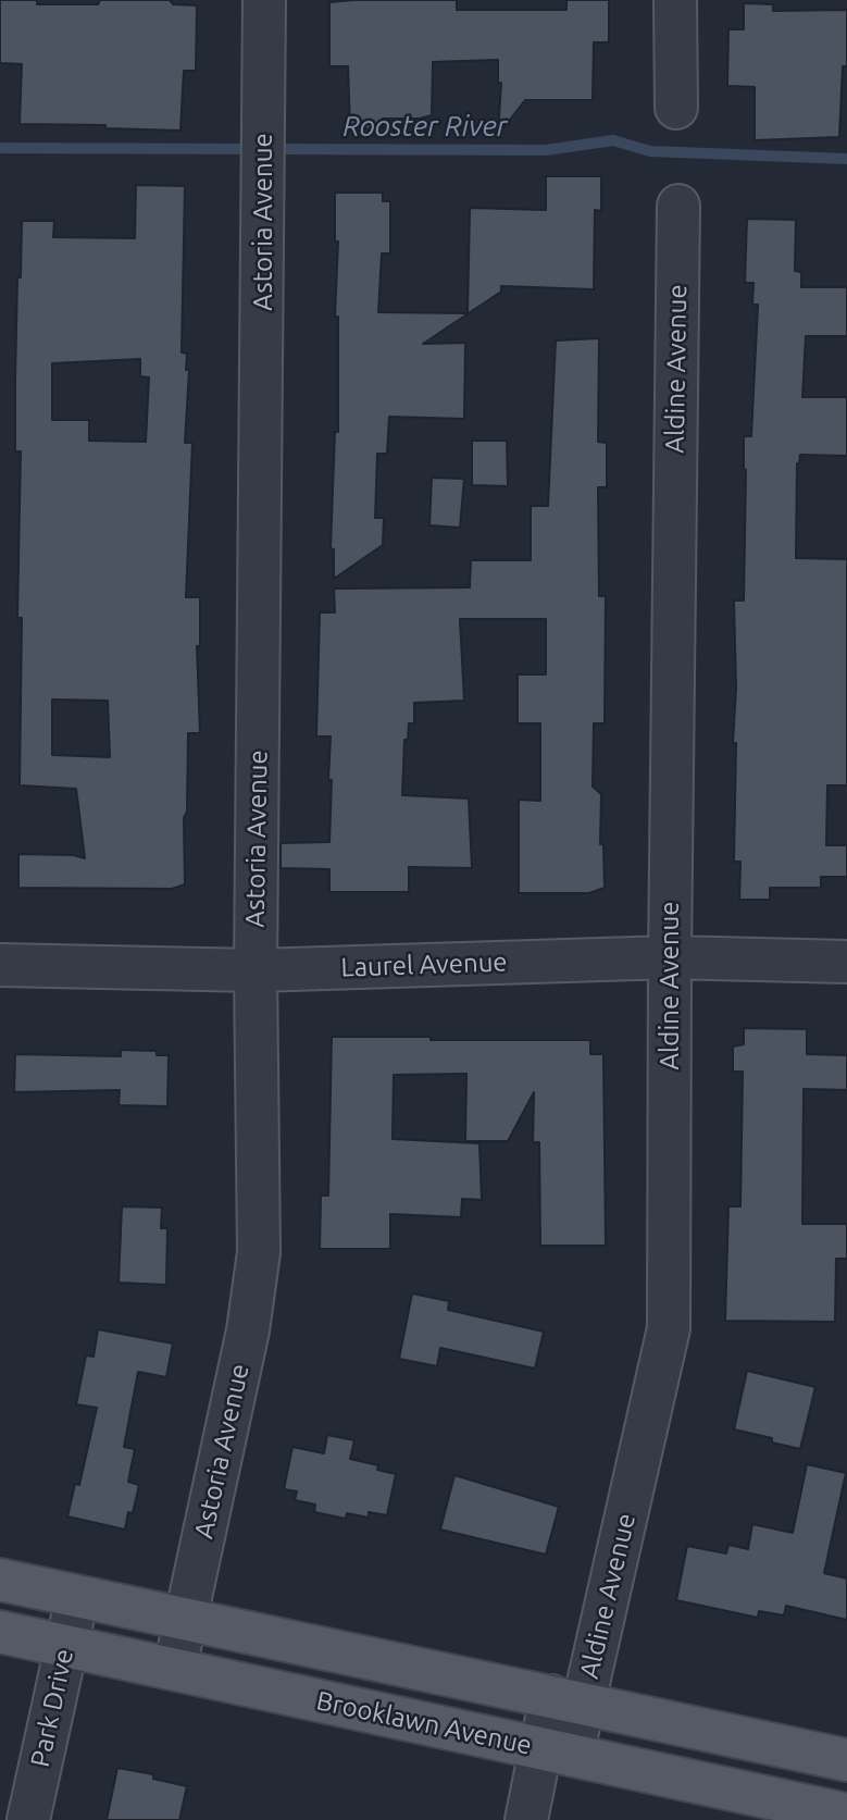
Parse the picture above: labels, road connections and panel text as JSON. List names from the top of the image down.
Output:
{
  "streets": {
    "main road": ["Brooklawn Avenue"],
    "street": [
      "Astoria Avenue",
      "Aldine Avenue",
      "Laurel Avenue",
      "Park Drive"
    ]
  },
  "crossings": [
    ["Astoria Avenue", "Laurel Avenue"],
    ["Astoria Avenue", "Brooklawn Avenue"],
    ["Aldine Avenue", "Laurel Avenue"],
    ["Aldine Avenue", "Brooklawn Avenue"],
    ["Park Drive", "Brooklawn Avenue"]
  ],
  "water": ["Rooster River"]
}
